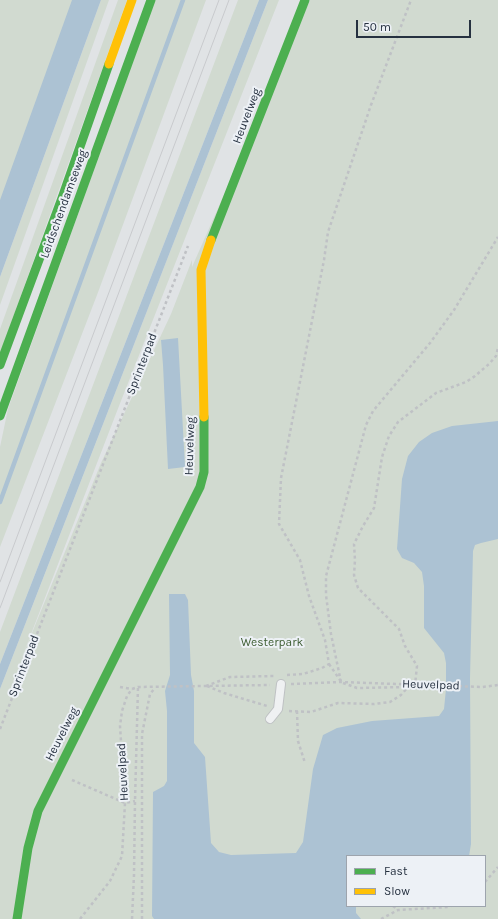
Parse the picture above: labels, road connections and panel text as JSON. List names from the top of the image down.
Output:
{
  "streets": {
    "street": ["Heuvelweg", "Leidschendamseweg"],
    "path": ["Sprinterpad", "Heuvelpad"]
  },
  "parks": ["Westerpark"],
  "legend": ["Fast", "Slow"],
  "scale_bar": "50 m"
}
